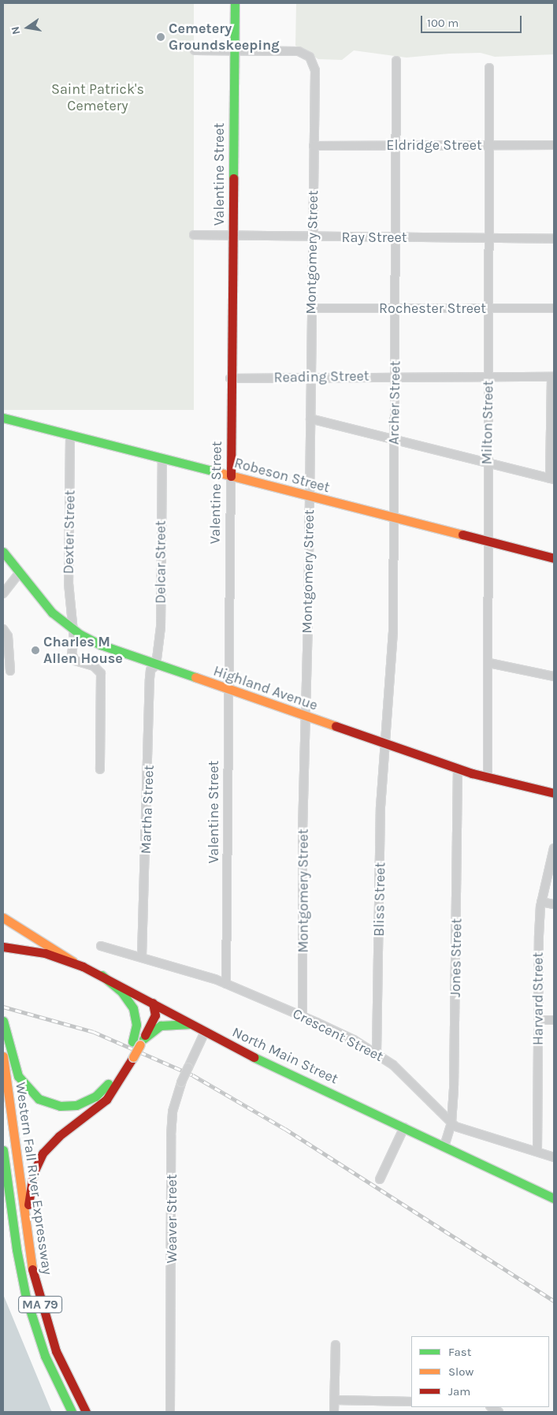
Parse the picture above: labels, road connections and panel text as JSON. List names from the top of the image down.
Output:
{
  "streets": {
    "main road": [
      "Valentine Street",
      "Robeson Street",
      "Highland Avenue",
      "North Main Street",
      "Western Fall River Expressway",
      "MA 79"
    ],
    "street": [
      "Eldridge Street",
      "Ray Street",
      "Montgomery Street",
      "Rochester Street",
      "Reading Street",
      "Archer Street",
      "Milton Street",
      "Dexter Street",
      "Delcar Street",
      "Martha Street",
      "Bliss Street",
      "Jones Street",
      "Harvard Street",
      "Crescent Street",
      "Weaver Street"
    ]
  },
  "crossings": [
    ["Eldridge Street", "Montgomery Street"],
    ["Eldridge Street", "Archer Street"],
    ["Eldridge Street", "Milton Street"],
    ["Valentine Street", "Ray Street"],
    ["Valentine Street", "Montgomery Street"],
    ["Valentine Street", "Reading Street"],
    ["Valentine Street", "Robeson Street"],
    ["Valentine Street", "Highland Avenue"],
    ["Valentine Street", "Crescent Street"],
    ["Ray Street", "Montgomery Street"],
    ["Ray Street", "Archer Street"],
    ["Ray Street", "Milton Street"],
    ["Montgomery Street", "Rochester Street"],
    ["Montgomery Street", "Reading Street"],
    ["Montgomery Street", "Robeson Street"],
    ["Montgomery Street", "Highland Avenue"],
    ["Montgomery Street", "Crescent Street"],
    ["Rochester Street", "Archer Street"],
    ["Rochester Street", "Milton Street"],
    ["Reading Street", "Archer Street"],
    ["Reading Street", "Milton Street"],
    ["Archer Street", "Robeson Street"],
    ["Archer Street", "Highland Avenue"],
    ["Archer Street", "Bliss Street"],
    ["Milton Street", "Robeson Street"],
    ["Milton Street", "Highland Avenue"],
    ["Robeson Street", "Dexter Street"],
    ["Robeson Street", "Delcar Street"],
    ["Dexter Street", "Highland Avenue"],
    ["Delcar Street", "Highland Avenue"],
    ["Delcar Street", "Martha Street"],
    ["Highland Avenue", "Martha Street"],
    ["Highland Avenue", "Bliss Street"],
    ["Highland Avenue", "Jones Street"],
    ["Martha Street", "Crescent Street"],
    ["Bliss Street", "Crescent Street"],
    ["Jones Street", "Crescent Street"],
    ["Jones Street", "North Main Street"],
    ["Harvard Street", "Crescent Street"],
    ["North Main Street", "Weaver Street"]
  ],
  "parks": ["Saint Patrick's Cemetery"],
  "places": ["Cemetery Groundskeeping", "Charles M Allen House"],
  "legend": ["Fast", "Slow", "Jam"],
  "scale_bar": "100 m",
  "north": "left"
}
